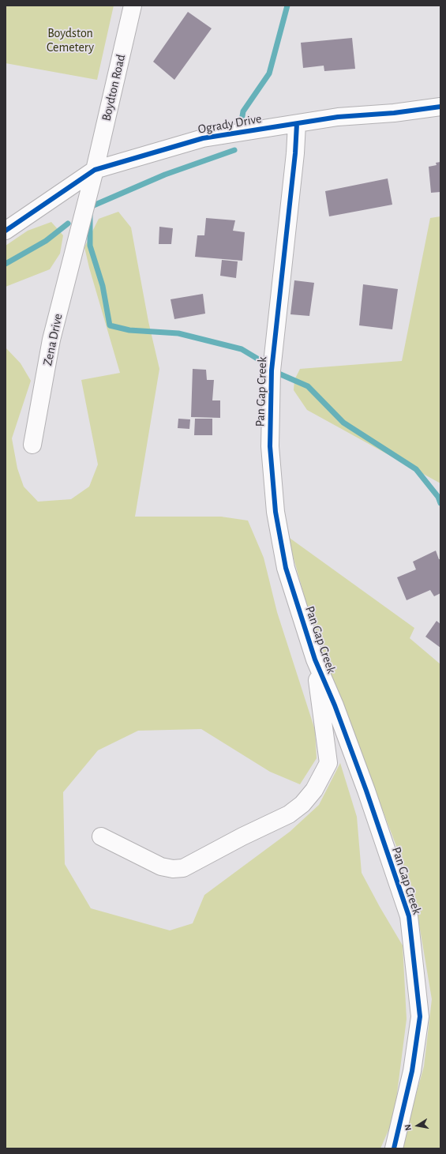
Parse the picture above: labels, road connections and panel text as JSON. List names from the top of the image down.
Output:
{
  "streets": {
    "street": [
      "Boydton Road",
      "Ogrady Drive",
      "Zena Drive",
      "Pan Gap Creek"
    ]
  },
  "crossings": [
    ["Boydton Road", "Ogrady Drive"],
    ["Boydton Road", "Zena Drive"],
    ["Ogrady Drive", "Pan Gap Creek"]
  ],
  "parks": ["Boydston Cemetery"],
  "north": "left"
}
